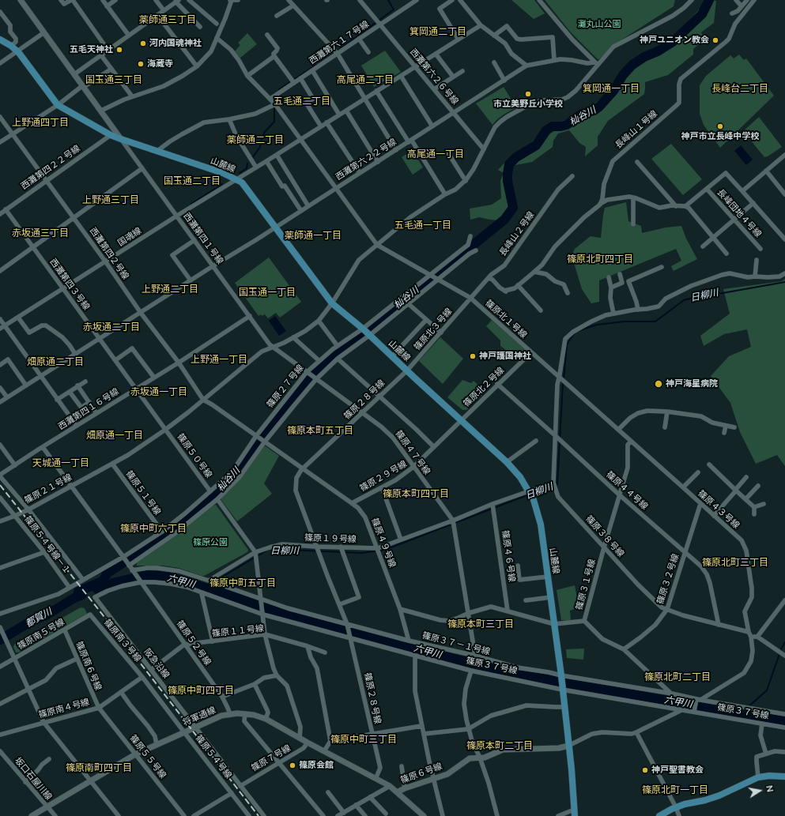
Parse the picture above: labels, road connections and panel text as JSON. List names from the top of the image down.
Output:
{
  "streets": {
    "main road": ["山麓線"],
    "street": [
      "西灘第六１７号線",
      "西灘第六２６号線",
      "長峰山１号線",
      "西灘第六２２号線",
      "西灘第四２２号線",
      "長峰団地４号線",
      "長峰山２号線",
      "国魂線",
      "西灘第四１号線",
      "西灘第四２号線",
      "西灘第四３号線",
      "篠原北１号線",
      "篠原北３号線",
      "篠原２７号線",
      "篠原北２号線",
      "篠原２８号線",
      "西灘第四１６号線",
      "篠原４７号線",
      "篠原５０号線",
      "篠原２９号線",
      "篠原２１号線",
      "篠原４４号線",
      "篠原５１号線",
      "篠原４３号線",
      "篠原３８号線",
      "篠原１９号線",
      "篠原４９号線",
      "篠原５４号線－１",
      "篠原４６号線",
      "篠原３２号線",
      "篠原３１号線",
      "篠原１１号線",
      "篠原南５号線",
      "篠原南３号線",
      "篠原５２号線",
      "篠原３７－１号線",
      "阪急沿線",
      "篠原南６号線",
      "篠原３７号線",
      "篠原南４号線",
      "将軍通線",
      "篠原５５号線",
      "篠原５４号線",
      "篠原７号線",
      "篠原６号線",
      "坂口石屋川線"
    ]
  },
  "crossings": [
    ["西灘第六１７号線", "西灘第六２６号線"],
    ["西灘第六２６号線", "西灘第六２２号線"],
    ["西灘第六２６号線", "国魂線"],
    ["西灘第六２６号線", "篠原２１号線"],
    ["西灘第六２２号線", "山麓線"],
    ["西灘第六２２号線", "西灘第四１号線"],
    ["西灘第六２２号線", "西灘第四２号線"],
    ["西灘第六２２号線", "西灘第四３号線"],
    ["西灘第六２２号線", "篠原２１号線"],
    ["山麓線", "西灘第四２２号線"],
    ["山麓線", "国魂線"],
    ["山麓線", "西灘第四１号線"],
    ["山麓線", "篠原北３号線"],
    ["山麓線", "篠原２７号線"],
    ["山麓線", "篠原北２号線"],
    ["山麓線", "篠原２８号線"],
    ["山麓線", "篠原２９号線"],
    ["山麓線", "篠原２１号線"],
    ["山麓線", "篠原１９号線"],
    ["山麓線", "篠原３１号線"],
    ["山麓線", "篠原３７－１号線"],
    ["山麓線", "篠原３７号線"],
    ["山麓線", "篠原６号線"],
    ["西灘第四２２号線", "西灘第四２号線"],
    ["西灘第四２２号線", "西灘第四３号線"],
    ["長峰山２号線", "篠原北１号線"],
    ["長峰山２号線", "篠原北３号線"],
    ["国魂線", "西灘第四１号線"],
    ["国魂線", "西灘第四２号線"],
    ["国魂線", "西灘第四３号線"],
    ["西灘第四１号線", "西灘第四１６号線"],
    ["西灘第四１号線", "篠原２１号線"],
    ["西灘第四２号線", "西灘第四１６号線"],
    ["西灘第四２号線", "篠原２１号線"],
    ["西灘第四３号線", "西灘第四１６号線"],
    ["西灘第四３号線", "篠原５０号線"],
    ["西灘第四３号線", "篠原２１号線"],
    ["篠原北１号線", "篠原北３号線"],
    ["篠原北１号線", "篠原２７号線"],
    ["篠原北１号線", "篠原北２号線"],
    ["篠原北１号線", "篠原２１号線"],
    ["篠原北１号線", "篠原４３号線"],
    ["篠原北３号線", "篠原２８号線"],
    ["篠原２７号線", "篠原４７号線"],
    ["篠原２７号線", "篠原５０号線"],
    ["篠原２７号線", "篠原５１号線"],
    ["篠原２７号線", "篠原４９号線"],
    ["篠原北２号線", "篠原２９号線"],
    ["篠原北２号線", "篠原４４号線"],
    ["篠原北２号線", "篠原４３号線"],
    ["篠原２８号線", "篠原４７号線"],
    ["篠原２８号線", "篠原１９号線"],
    ["篠原２８号線", "篠原４９号線"],
    ["篠原２８号線", "篠原３７－１号線"],
    ["篠原２８号線", "篠原３７号線"],
    ["篠原２８号線", "将軍通線"],
    ["篠原４７号線", "篠原２９号線"],
    ["篠原４７号線", "篠原１９号線"],
    ["篠原４７号線", "篠原３１号線"],
    ["篠原４７号線", "篠原３７－１号線"],
    ["篠原５０号線", "篠原２１号線"],
    ["篠原２９号線", "篠原４９号線"],
    ["篠原２１号線", "篠原５１号線"],
    ["篠原２１号線", "篠原５４号線－１"],
    ["篠原４４号線", "篠原３８号線"],
    ["篠原４４号線", "篠原３２号線"],
    ["篠原４４号線", "篠原３１号線"],
    ["篠原４３号線", "篠原３８号線"],
    ["篠原４３号線", "篠原３２号線"],
    ["篠原４３号線", "篠原３１号線"],
    ["篠原４３号線", "篠原３７－１号線"],
    ["篠原３８号線", "篠原１９号線"],
    ["篠原３８号線", "篠原３２号線"],
    ["篠原３８号線", "篠原３１号線"],
    ["篠原１９号線", "篠原４９号線"],
    ["篠原１９号線", "篠原４６号線"],
    ["篠原１９号線", "篠原３７－１号線"],
    ["篠原４９号線", "篠原３１号線"],
    ["篠原４９号線", "篠原３７－１号線"],
    ["篠原４６号線", "篠原３１号線"],
    ["篠原１１号線", "篠原５２号線"],
    ["篠原南５号線", "篠原南３号線"],
    ["篠原南５号線", "篠原南６号線"],
    ["篠原南３号線", "篠原南４号線"],
    ["篠原南３号線", "篠原５４号線"],
    ["篠原５２号線", "阪急沿線"],
    ["篠原５２号線", "将軍通線"],
    ["阪急沿線", "将軍通線"],
    ["阪急沿線", "篠原７号線"],
    ["篠原南６号線", "篠原南４号線"],
    ["篠原南６号線", "篠原５５号線"],
    ["篠原３７号線", "篠原６号線"],
    ["篠原南４号線", "篠原５５号線"],
    ["篠原南４号線", "篠原５４号線"],
    ["将軍通線", "篠原５５号線"],
    ["将軍通線", "篠原５４号線"],
    ["将軍通線", "篠原７号線"],
    ["将軍通線", "篠原６号線"],
    ["将軍通線", "坂口石屋川線"]
  ],
  "districts": [
    "薬師通三丁目",
    "箕岡通二丁目",
    "国玉通三丁目",
    "高尾通二丁目",
    "箕岡通一丁目",
    "長峰台二丁目",
    "五毛通二丁目",
    "上野通四丁目",
    "薬師通二丁目",
    "高尾通一丁目",
    "国玉通二丁目",
    "上野通三丁目",
    "五毛通一丁目",
    "赤坂通三丁目",
    "薬師通一丁目",
    "篠原北町四丁目",
    "上野通二丁目",
    "国玉通一丁目",
    "赤坂通二丁目",
    "上野通一丁目",
    "畑原通二丁目",
    "赤坂通一丁目",
    "篠原本町五丁目",
    "畑原通一丁目",
    "天城通一丁目",
    "篠原本町四丁目",
    "篠原中町六丁目",
    "篠原北町三丁目",
    "篠原中町五丁目",
    "篠原本町三丁目",
    "篠原北町二丁目",
    "篠原中町四丁目",
    "篠原中町三丁目",
    "篠原本町二丁目",
    "篠原南町四丁目",
    "篠原北町一丁目"
  ],
  "water": [
    "杣谷川",
    "日柳川",
    "六甲川",
    "都賀川"
  ],
  "parks": ["灘丸山公園", "篠原公園"],
  "places": [
    "神戸ユニオン教会",
    "河内国魂神社",
    "五毛天神社",
    "海蔵寺",
    "市立美野丘小学校",
    "神戸市立長峰中学校",
    "神戸護国神社",
    "神戸海星病院",
    "篠原会館",
    "神戸聖書教会"
  ],
  "north": "right"
}
